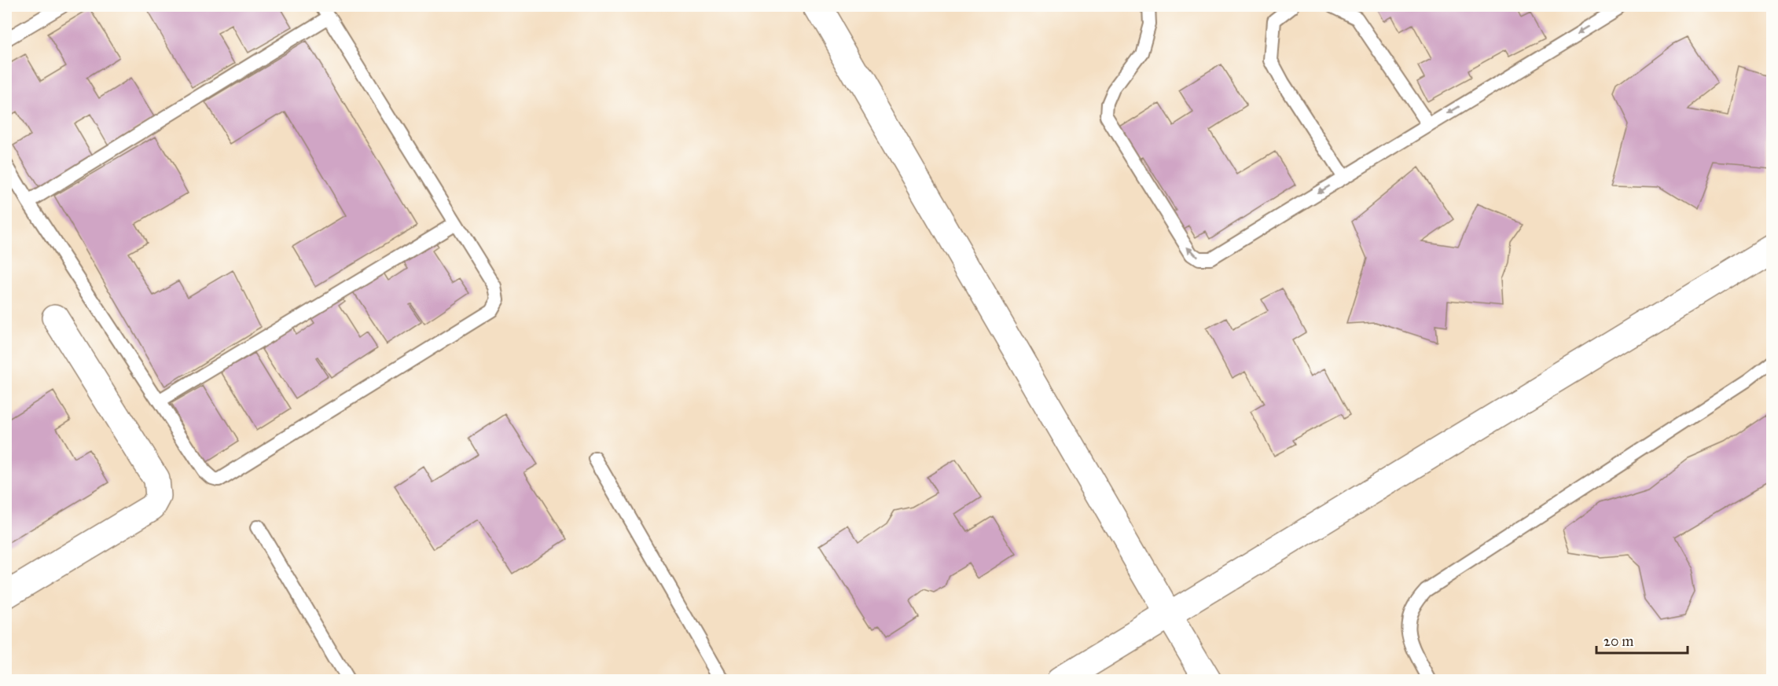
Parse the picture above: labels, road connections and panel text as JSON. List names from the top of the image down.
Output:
{
  "scale_bar": "20 m"
}
